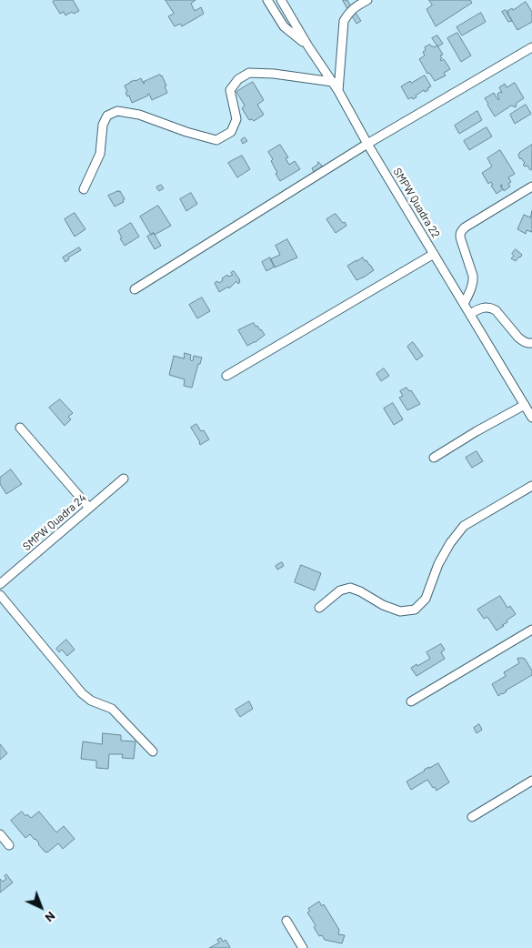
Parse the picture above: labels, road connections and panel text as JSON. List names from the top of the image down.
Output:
{
  "streets": {
    "street": ["SMPW Quadra 22", "SMPW Quadra 24"]
  },
  "north": "bottom right"
}
